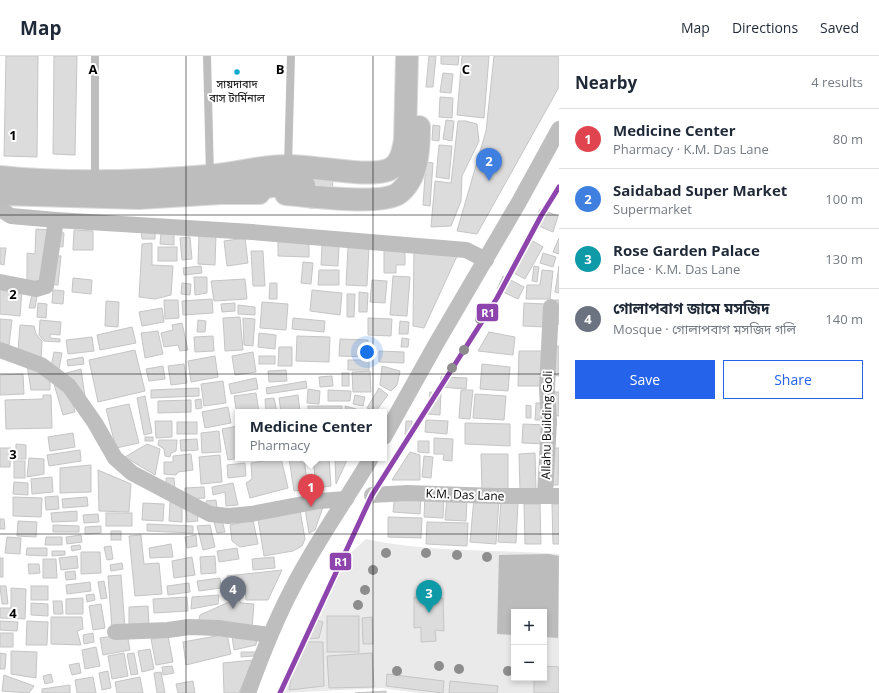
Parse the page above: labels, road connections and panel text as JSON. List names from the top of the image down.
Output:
{
  "streets": {
    "street": ["Allahu Building Goli", "K.M. Das Lane"]
  },
  "crossings": [
    ["Allahu Building Goli", "K.M. Das Lane"]
  ],
  "places": ["সায়দাবাদ বাস টার্মিনাল"],
  "lines": ["transit line R1"],
  "page": {
    "header": "Map",
    "nav": ["Map", "Directions", "Saved"],
    "heading": ["Nearby", "4 results"],
    "list": [
      {
        "mark": "1",
        "name": "Medicine Center",
        "note": "Pharmacy · K.M. Das Lane",
        "value": "80 m"
      },
      {
        "mark": "2",
        "name": "Saidabad Super Market",
        "note": "Supermarket",
        "value": "100 m"
      },
      {
        "mark": "3",
        "name": "Rose Garden Palace",
        "note": "Place · K.M. Das Lane",
        "value": "130 m"
      },
      {
        "mark": "4",
        "name": "গোলাপবাগ জামে মসজিদ",
        "note": "Mosque · গোলাপবাগ মসজিদ গলি",
        "value": "140 m"
      }
    ],
    "pins": [
      "2",
      "1",
      "4",
      "3"
    ],
    "buttons": ["Save", "Share"],
    "popup": ["Medicine Center", "Pharmacy"],
    "map_buttons": ["+", "−"]
  },
  "grid": {
    "columns": ["A", "B", "C"],
    "rows": [
      "1",
      "2",
      "3",
      "4"
    ]
  }
}
